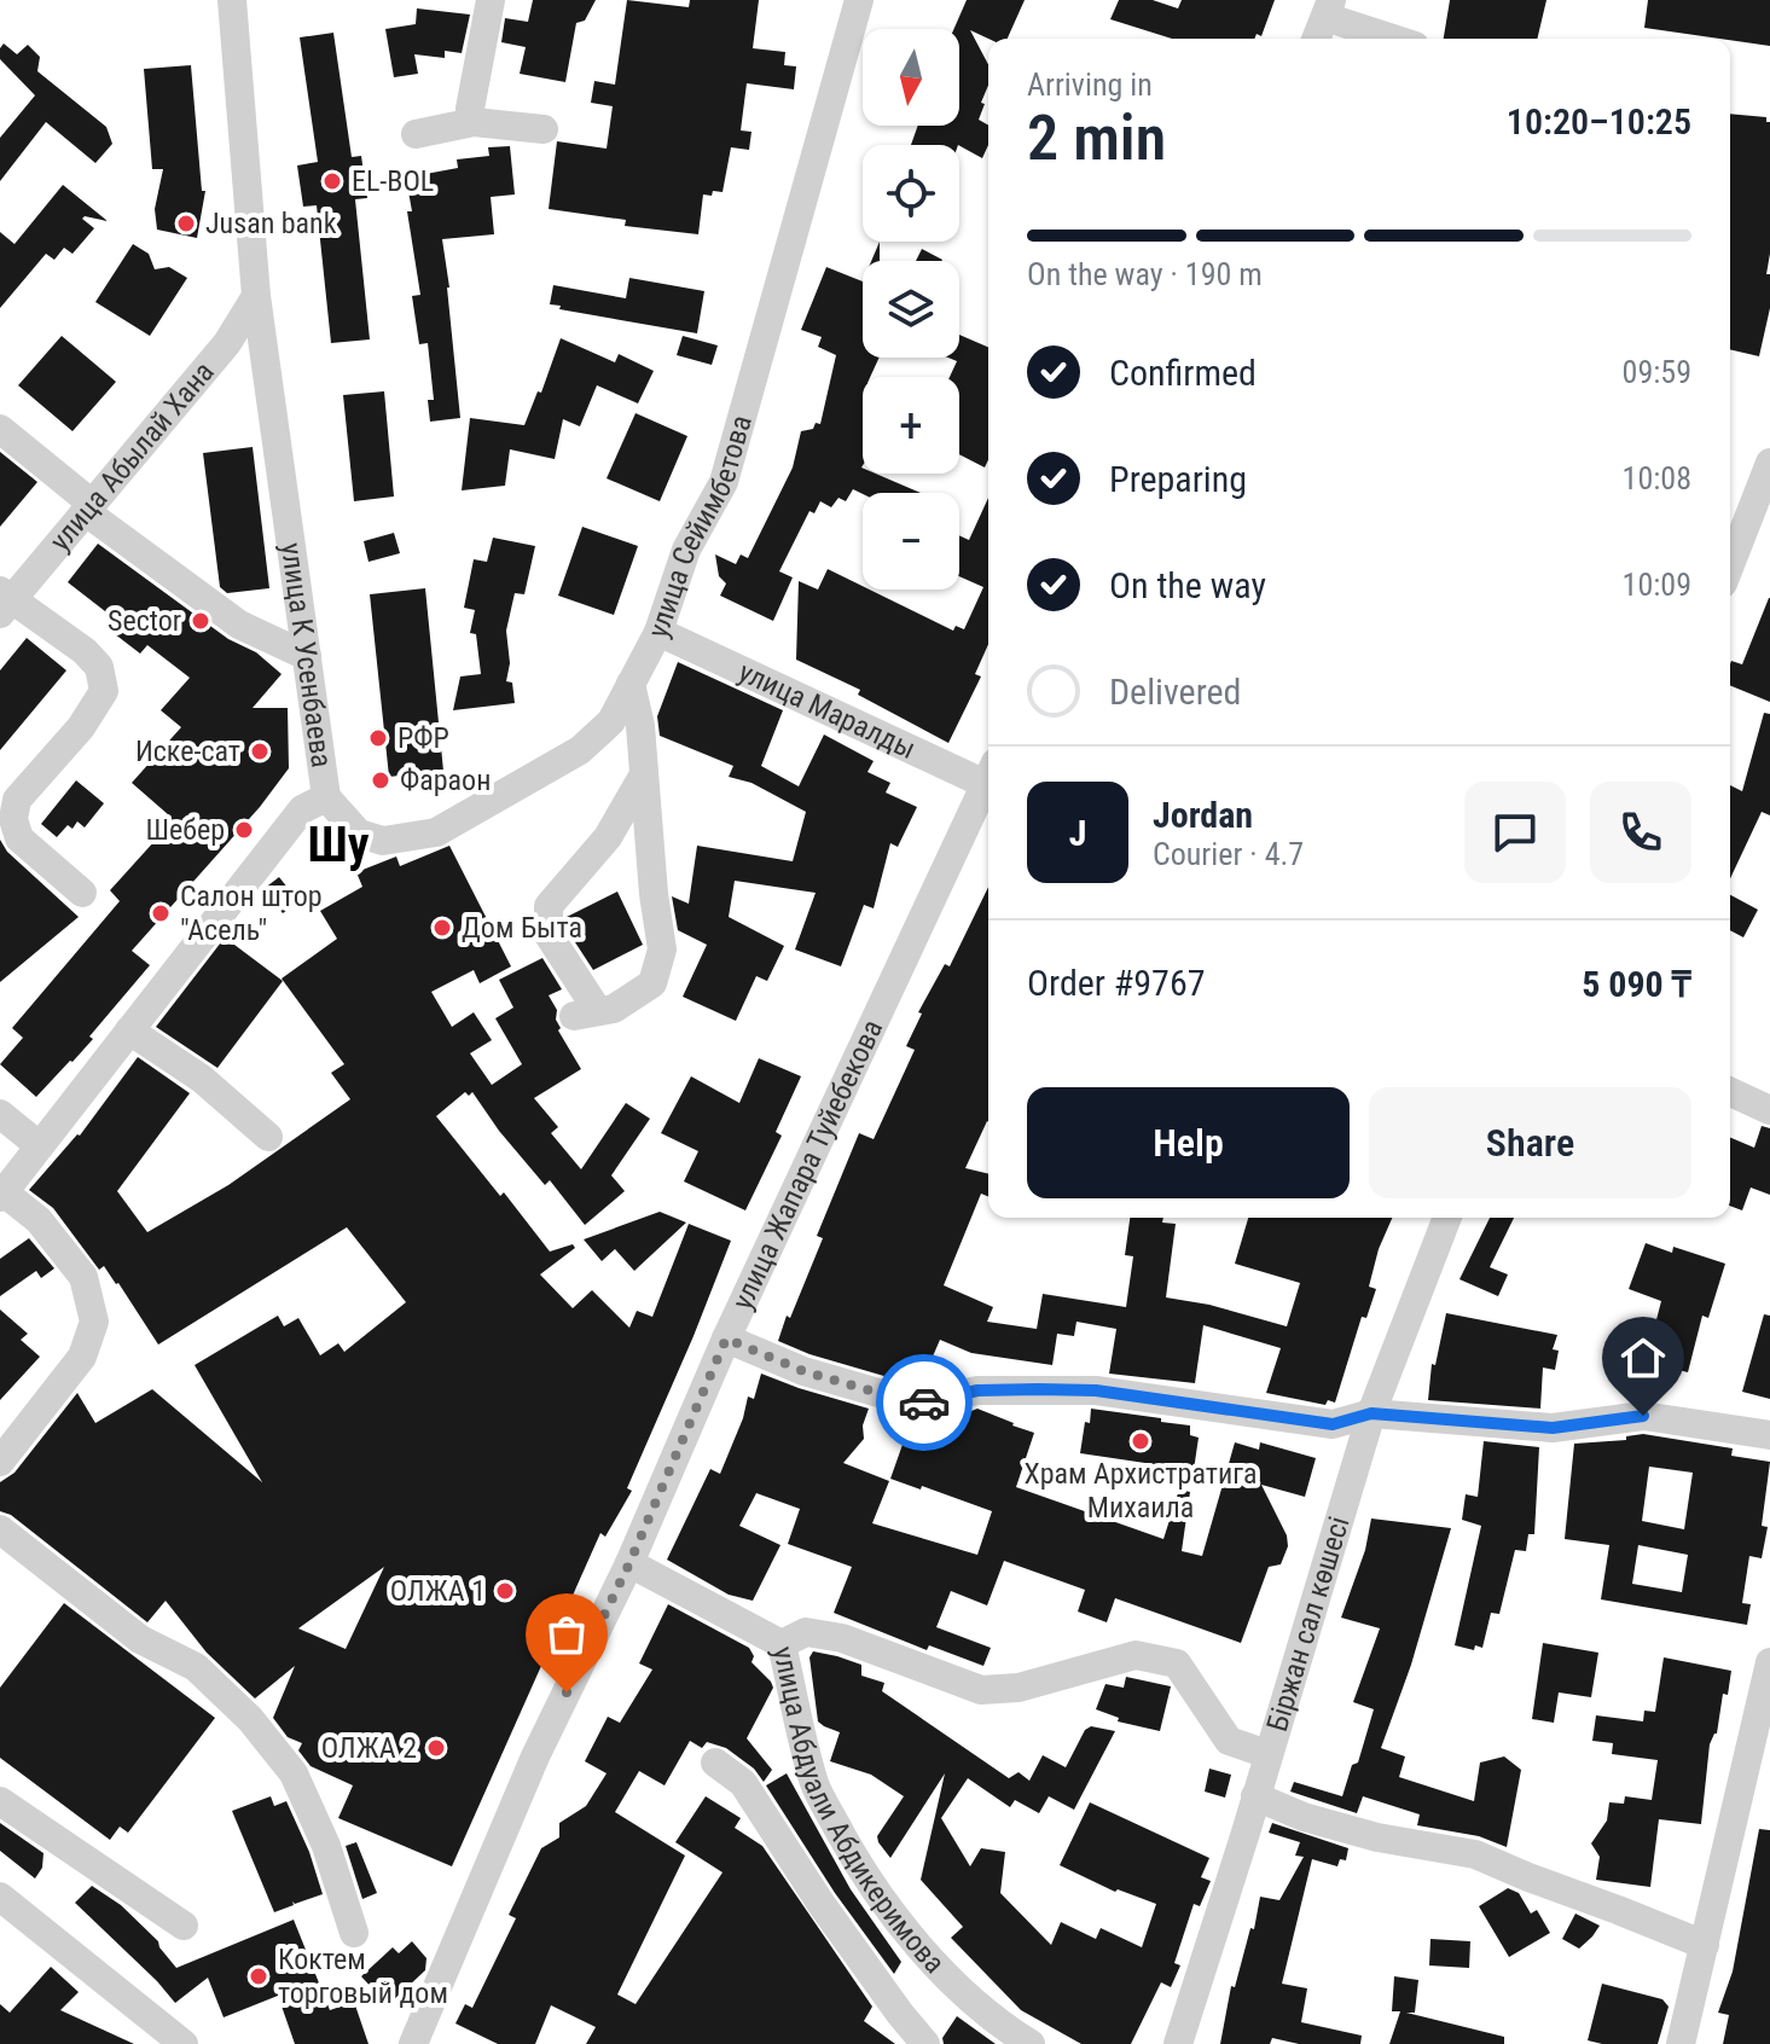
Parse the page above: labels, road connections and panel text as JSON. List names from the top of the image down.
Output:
{
  "streets": {
    "street": [
      "улица Абылай Хана",
      "улица Сейимбетова",
      "улица К Усенбаева",
      "улица Маралды",
      "улица Жапара Туйебекова",
      "Біржан сал көшесі",
      "улица Абдуали Абдикеримова"
    ]
  },
  "crossings": [
    ["улица Абылай Хана", "улица К Усенбаева"],
    ["улица Сейимбетова", "улица К Усенбаева"],
    ["улица Сейимбетова", "улица Маралды"],
    ["улица Жапара Туйебекова", "улица Абдуали Абдикеримова"]
  ],
  "districts": ["Шу"],
  "places": [
    "EL-BOL",
    "Jusan bank",
    "Sector",
    "РФР",
    "Иске-сат",
    "Фараон",
    "Шебер",
    "Салон штор \"Асель\"",
    "Дом Быта",
    "Храм Архистратига Михаила",
    "ОЛЖА 1",
    "ОЛЖА 2",
    "Коктем торговый дом"
  ],
  "north": "bottom",
  "page": {
    "map_buttons": ["+", "−"],
    "heading": ["2 min", "Arriving in", "10:20–10:25"],
    "panel": [
      "Jordan",
      "Courier · 4.7",
      "Order #9767",
      "5 090 ₸"
    ],
    "bar": "On the way · 190 m",
    "list": [
      ["Confirmed", "09:59"],
      ["Preparing", "10:08"],
      ["On the way", "10:09"],
      "Delivered"
    ],
    "round": "J",
    "buttons": ["Help", "Share"]
  }
}
